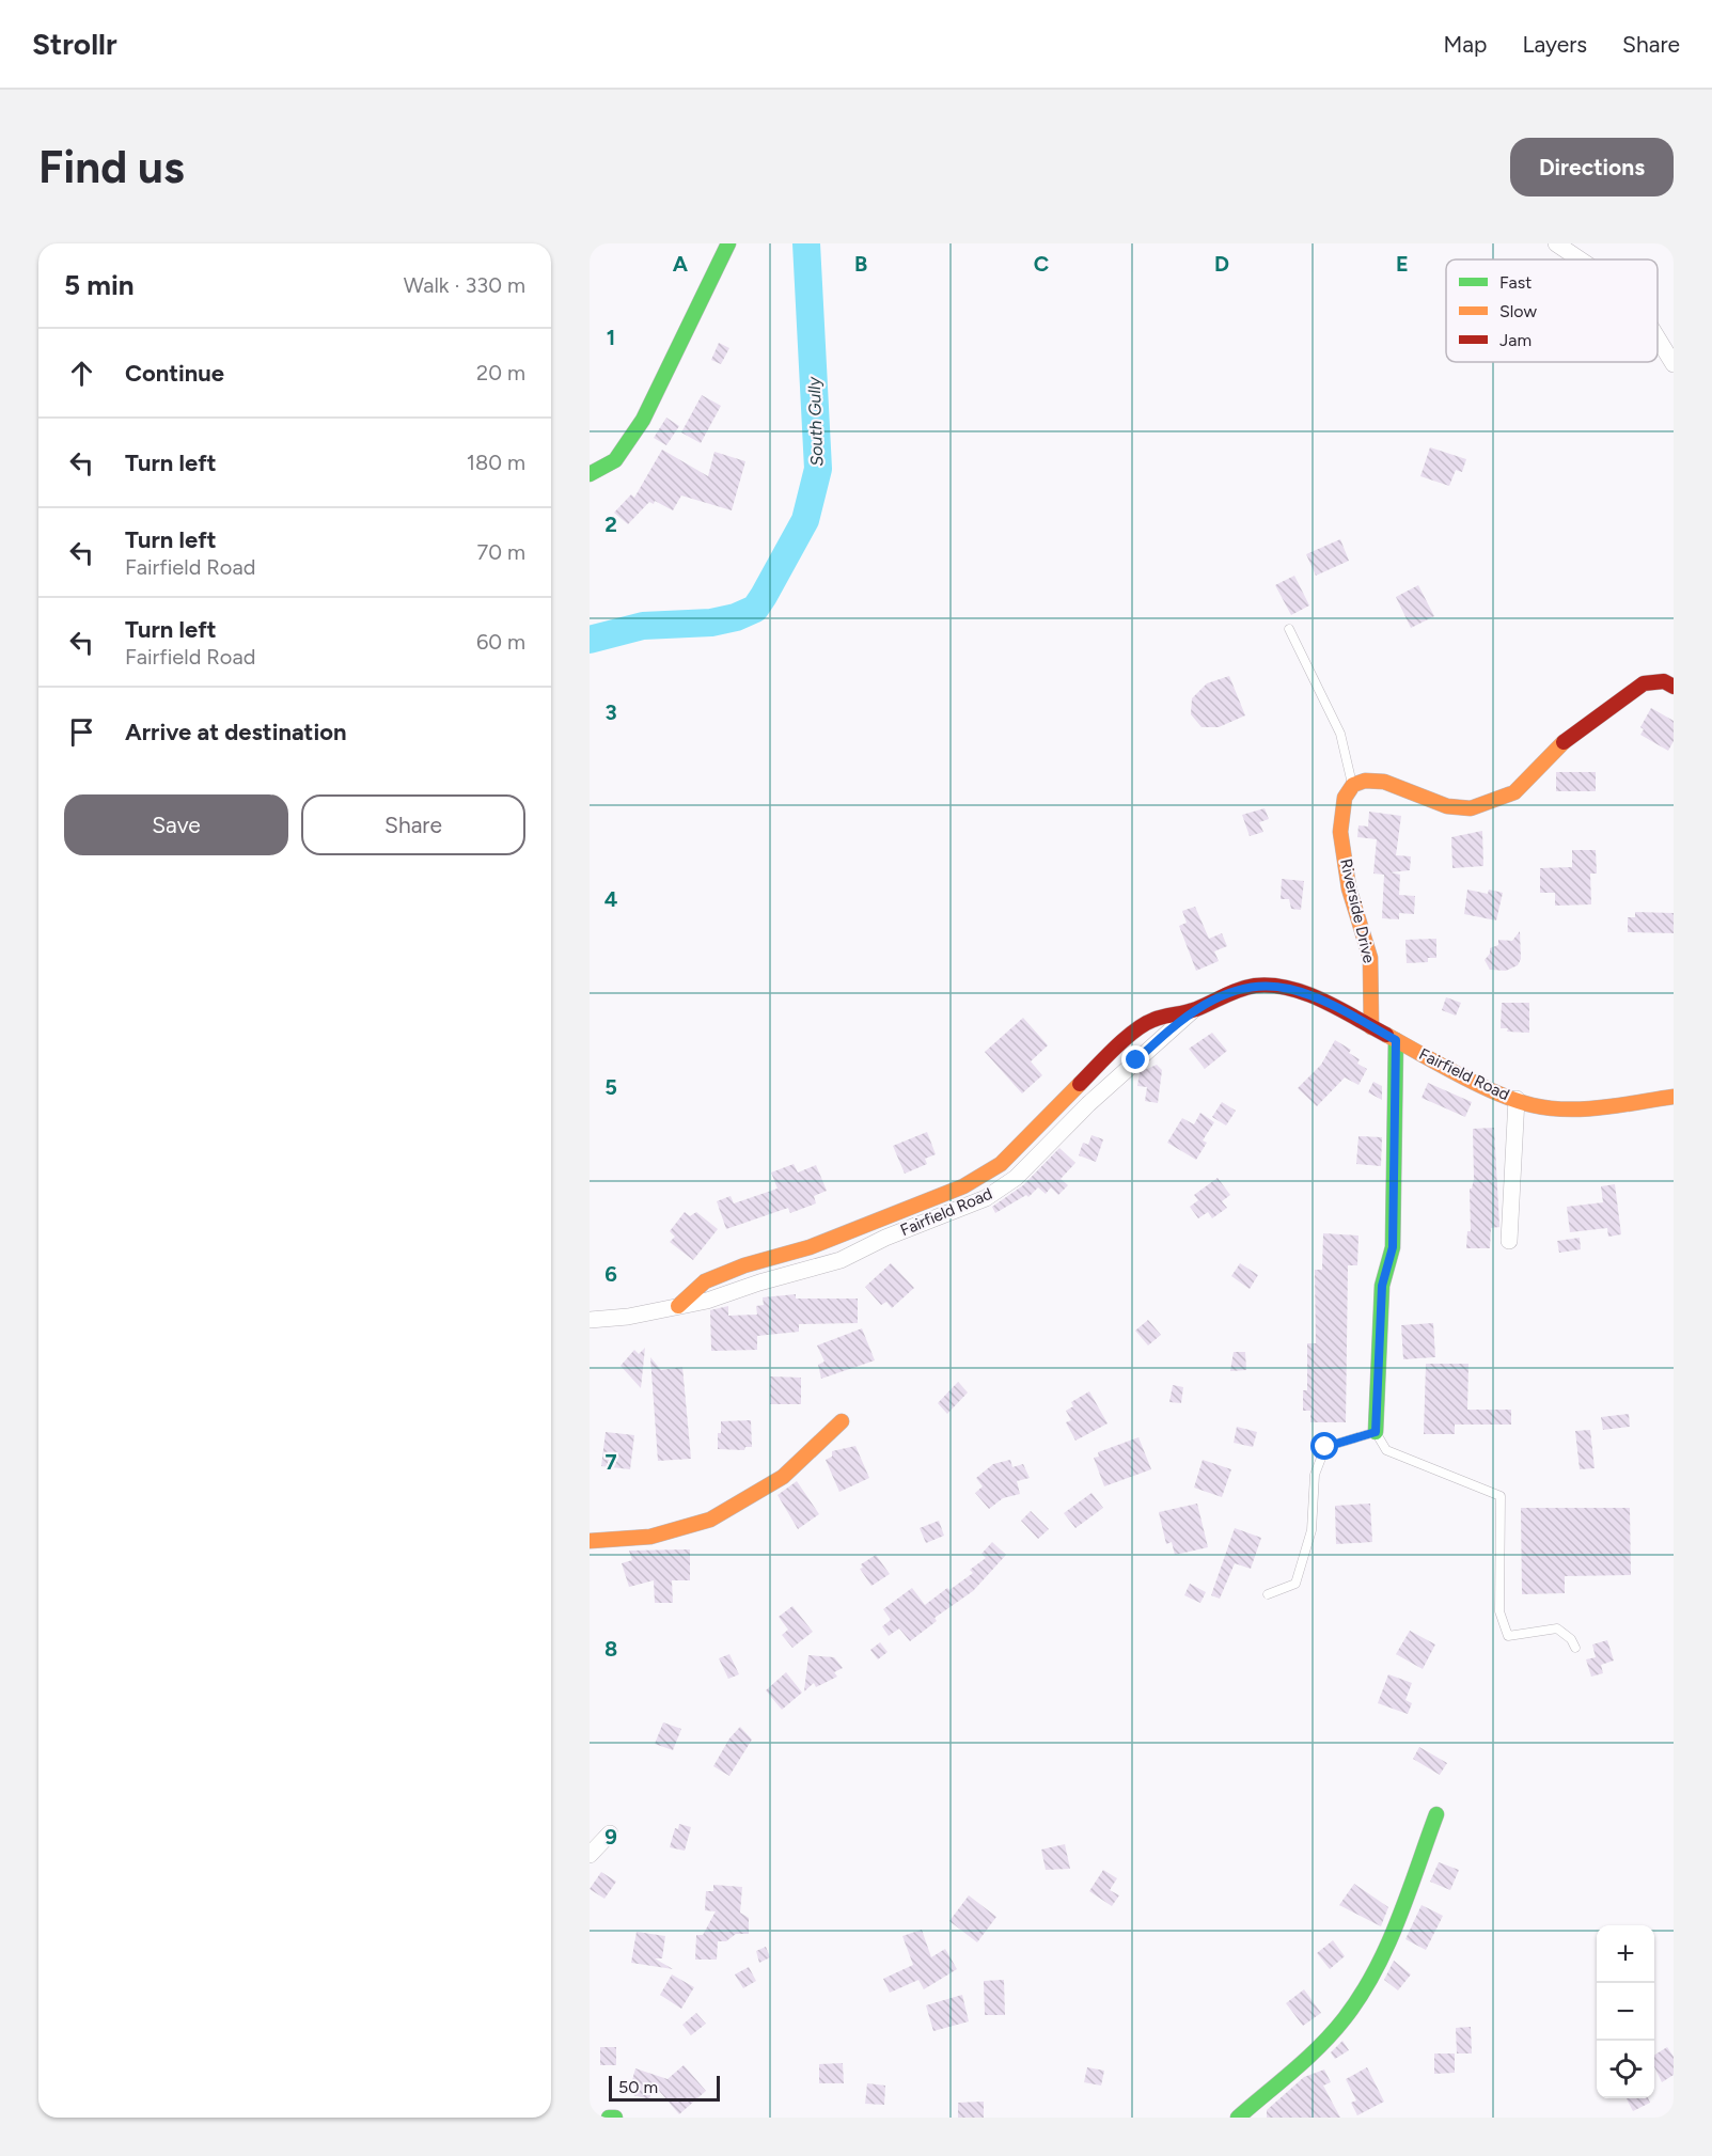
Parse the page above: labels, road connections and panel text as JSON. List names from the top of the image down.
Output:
{
  "streets": {
    "street": ["Riverside Drive", "Fairfield Road"]
  },
  "crossings": [
    ["Riverside Drive", "Fairfield Road"]
  ],
  "water": ["South Gully"],
  "legend": ["Fast", "Slow", "Jam"],
  "scale_bar": "50 m",
  "page": {
    "header": "Strollr",
    "nav": ["Map", "Layers", "Share"],
    "buttons": [
      "Directions",
      ["Save", "Share"]
    ],
    "title": "Find us",
    "heading": ["5 min", "Walk · 330 m"],
    "list": [
      ["Continue", "20 m"],
      ["Turn left", "180 m"],
      ["Turn left", "Fairfield Road", "70 m"],
      ["Turn left", "Fairfield Road", "60 m"],
      "Arrive at destination"
    ],
    "map_buttons": ["+", "−"],
    "scale": "50 m"
  },
  "grid": {
    "columns": [
      "A",
      "B",
      "C",
      "D",
      "E"
    ],
    "rows": [
      "1",
      "2",
      "3",
      "4",
      "5",
      "6",
      "7",
      "8",
      "9"
    ]
  }
}
